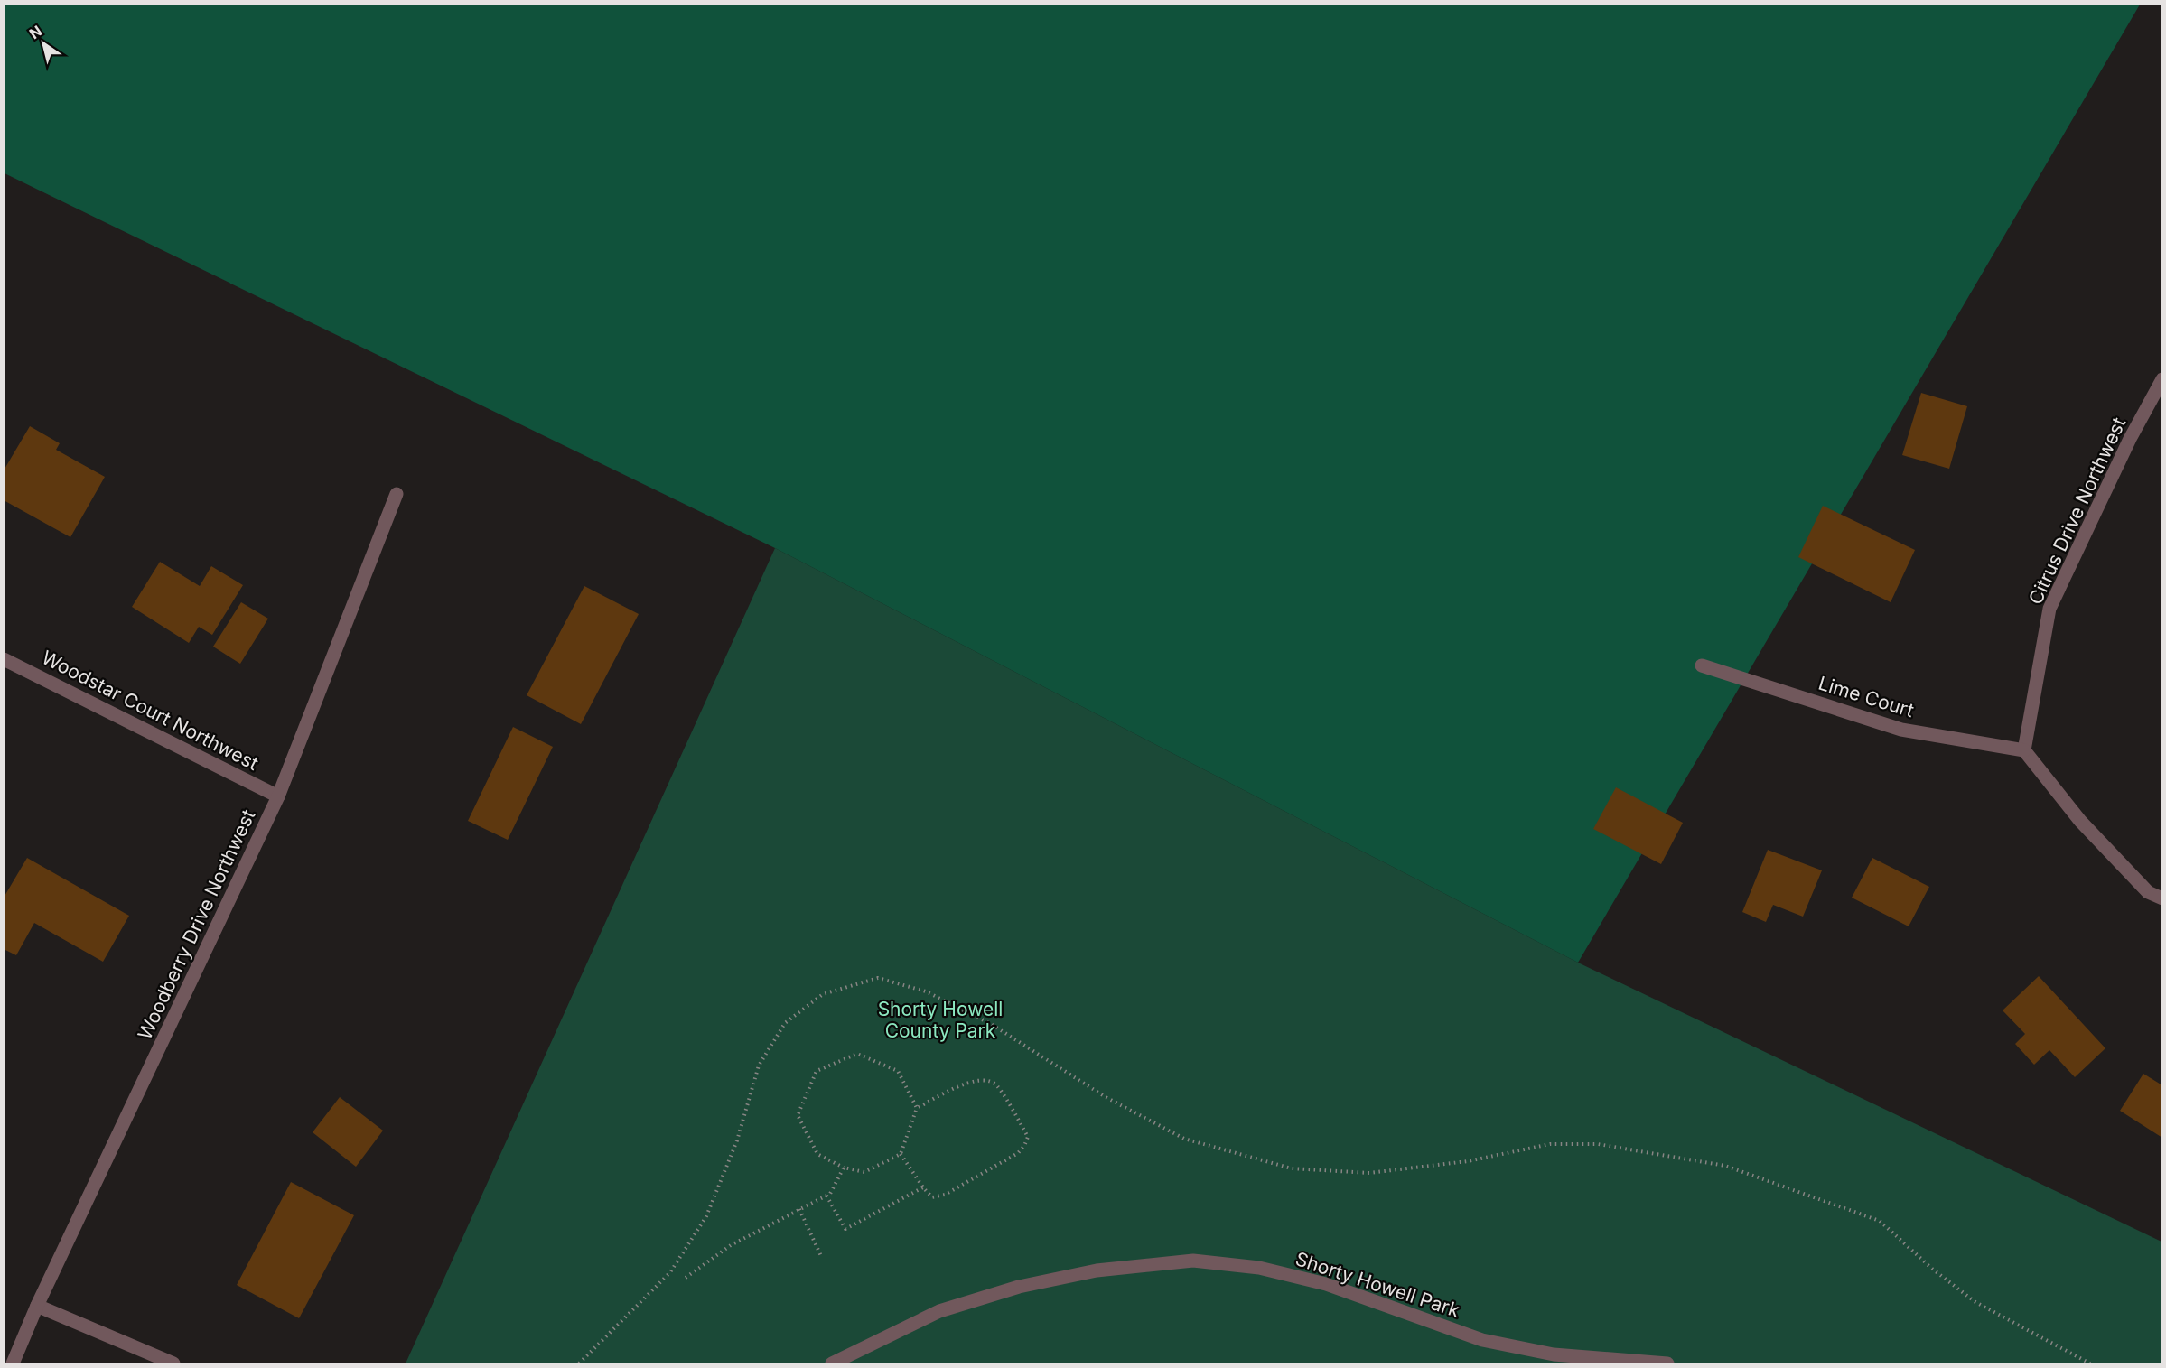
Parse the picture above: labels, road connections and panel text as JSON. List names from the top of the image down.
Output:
{
  "streets": {
    "street": [
      "Citrus Drive Northwest",
      "Lime Court",
      "Woodstar Court Northwest",
      "Woodberry Drive Northwest",
      "Shorty Howell Park"
    ]
  },
  "crossings": [
    ["Citrus Drive Northwest", "Lime Court"],
    ["Woodstar Court Northwest", "Woodberry Drive Northwest"]
  ],
  "parks": ["Shorty Howell County Park"],
  "north": "top left"
}
